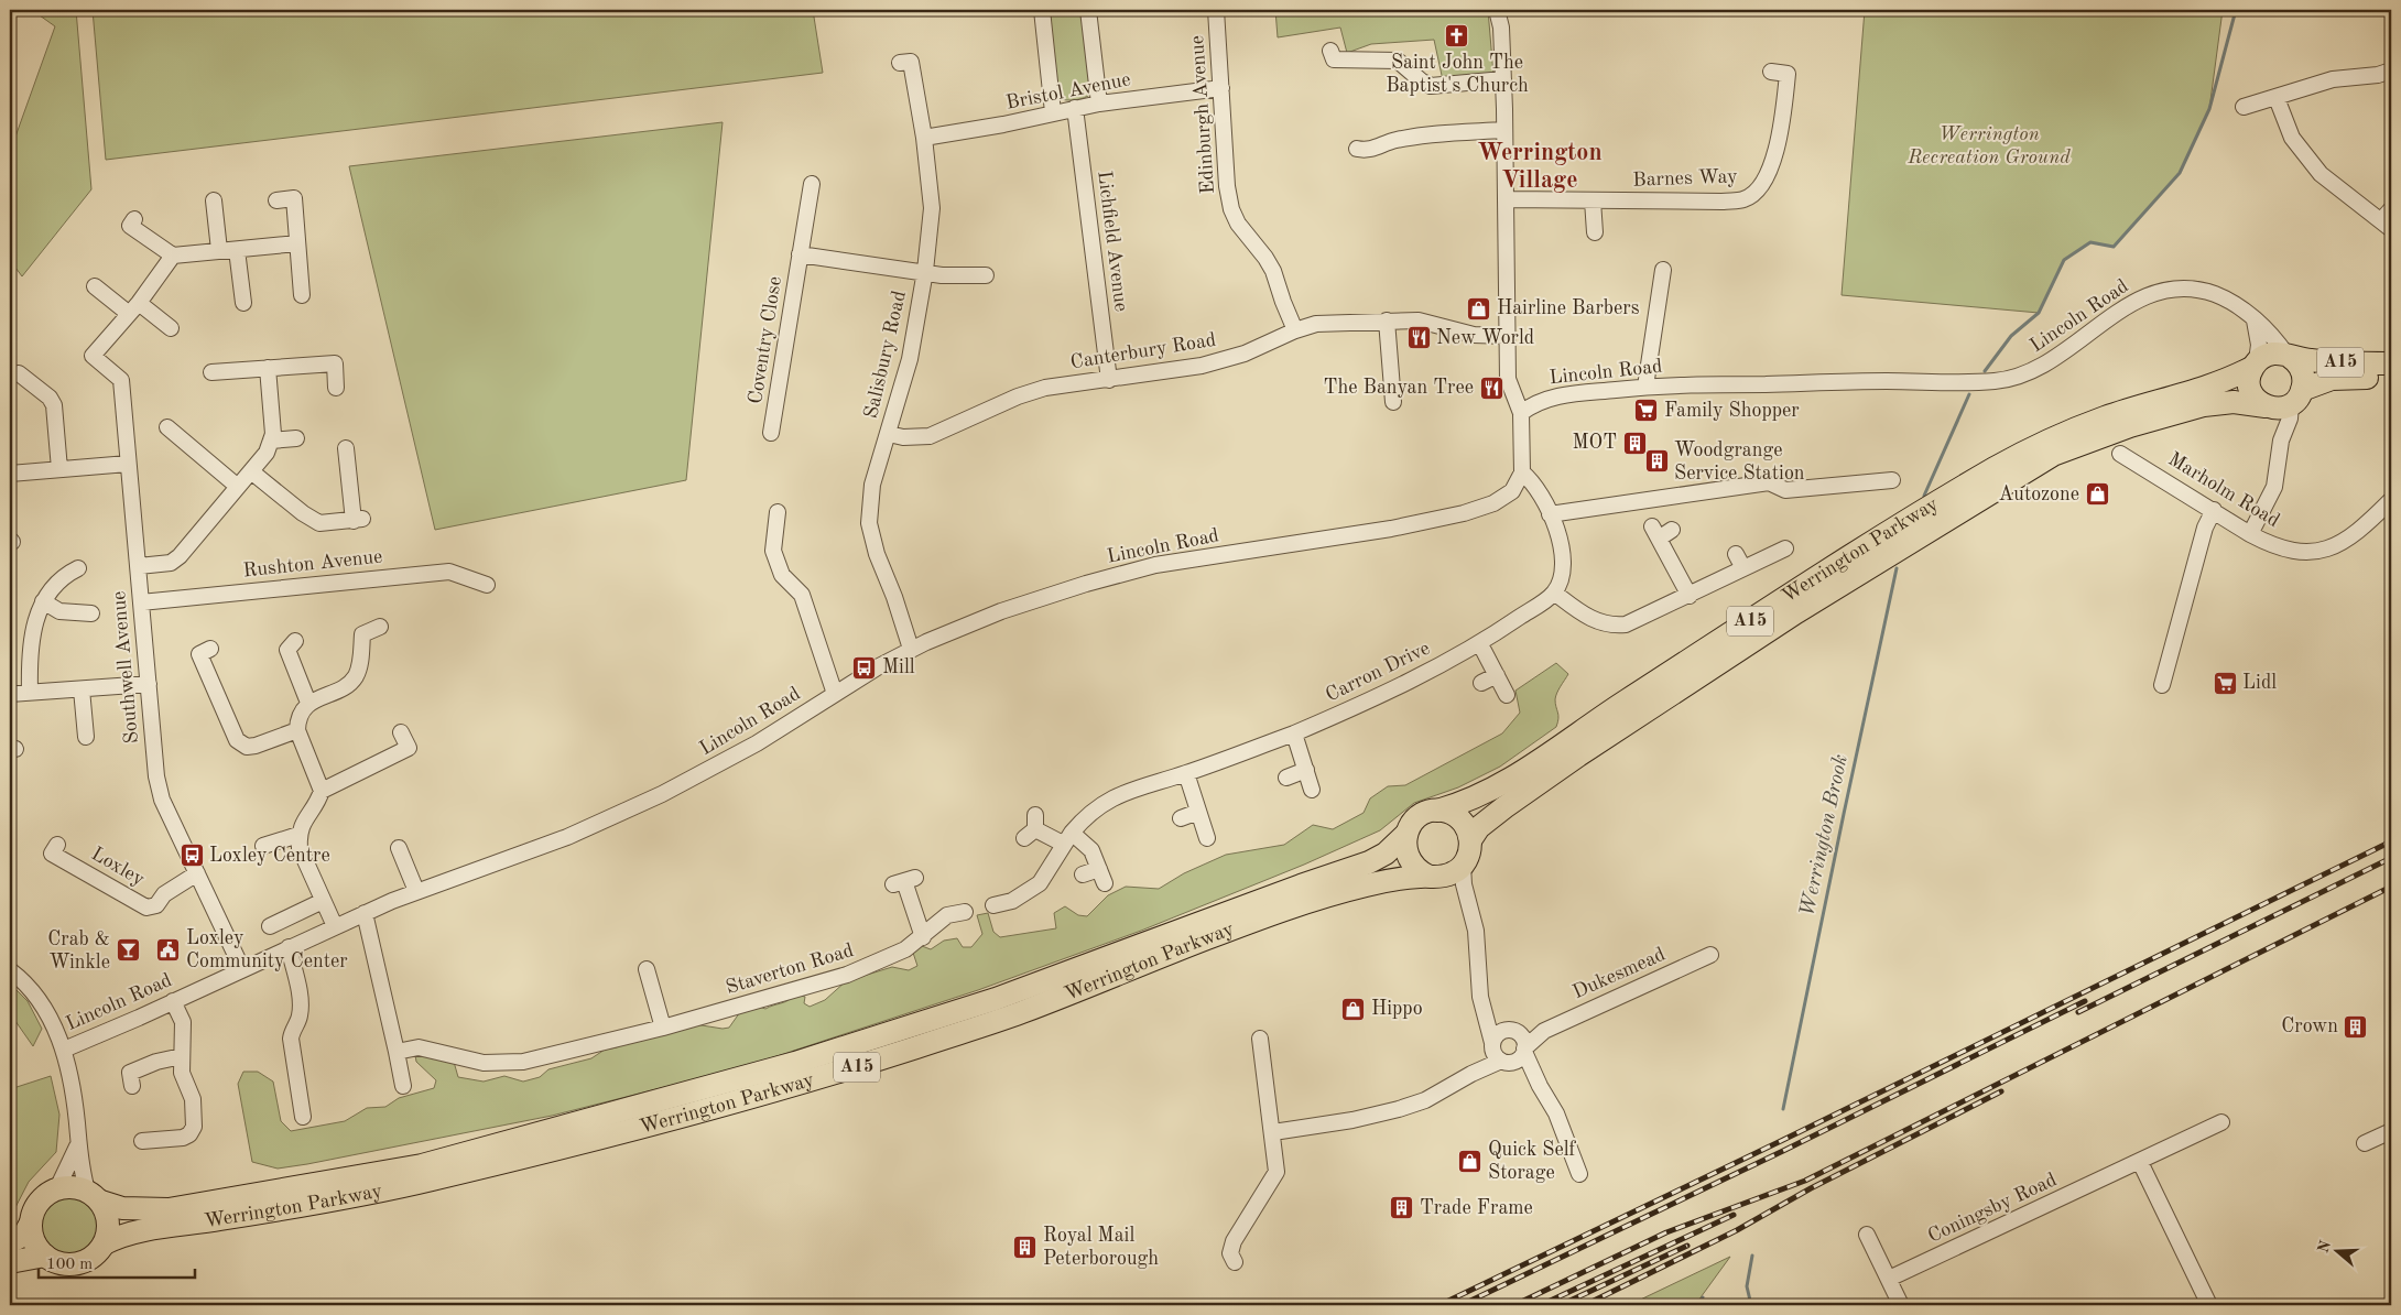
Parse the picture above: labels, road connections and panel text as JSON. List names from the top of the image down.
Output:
{
  "streets": {
    "highway": ["A15", "Werrington Parkway"],
    "street": [
      "Bristol Avenue",
      "Edinburgh Avenue",
      "Barnes Way",
      "Lichfield Avenue",
      "Lincoln Road",
      "Coventry Close",
      "Canterbury Road",
      "Salisbury Road",
      "Marholm Road",
      "Rushton Avenue",
      "Southwell Avenue",
      "Carron Drive",
      "Loxley",
      "Staverton Road",
      "Dukesmead",
      "Coningsby Road"
    ]
  },
  "crossings": [
    ["Bristol Avenue", "Edinburgh Avenue"],
    ["Bristol Avenue", "Lichfield Avenue"],
    ["Bristol Avenue", "Salisbury Road"],
    ["Edinburgh Avenue", "Canterbury Road"],
    ["Lichfield Avenue", "Canterbury Road"],
    ["Lincoln Road", "Salisbury Road"],
    ["Lincoln Road", "A15"],
    ["Lincoln Road", "Werrington Parkway"],
    ["Lincoln Road", "Southwell Avenue"],
    ["Coventry Close", "Salisbury Road"],
    ["Canterbury Road", "Salisbury Road"],
    ["A15", "Werrington Parkway"],
    ["Rushton Avenue", "Southwell Avenue"],
    ["Southwell Avenue", "Loxley"]
  ],
  "districts": ["Werrington Village"],
  "water": ["Werrington Brook"],
  "parks": ["Werrington Recreation Ground"],
  "places": {
    "church": ["Saint John The Baptist's Church"],
    "shop": [
      "Hairline Barbers",
      "Autozone",
      "Hippo",
      "Quick Self Storage"
    ],
    "restaurant": ["New World", "The Banyan Tree"],
    "supermarket": ["Family Shopper", "Lidl"],
    "building": [
      "MOT",
      "Woodgrange Service Station",
      "Crown",
      "Trade Frame",
      "Royal Mail Peterborough"
    ],
    "bus stop": ["Mill", "Loxley Centre"],
    "public building": ["Loxley Community Center"],
    "bar": ["Crab & Winkle"]
  },
  "scale_bar": "100 m",
  "north": "left"
}
